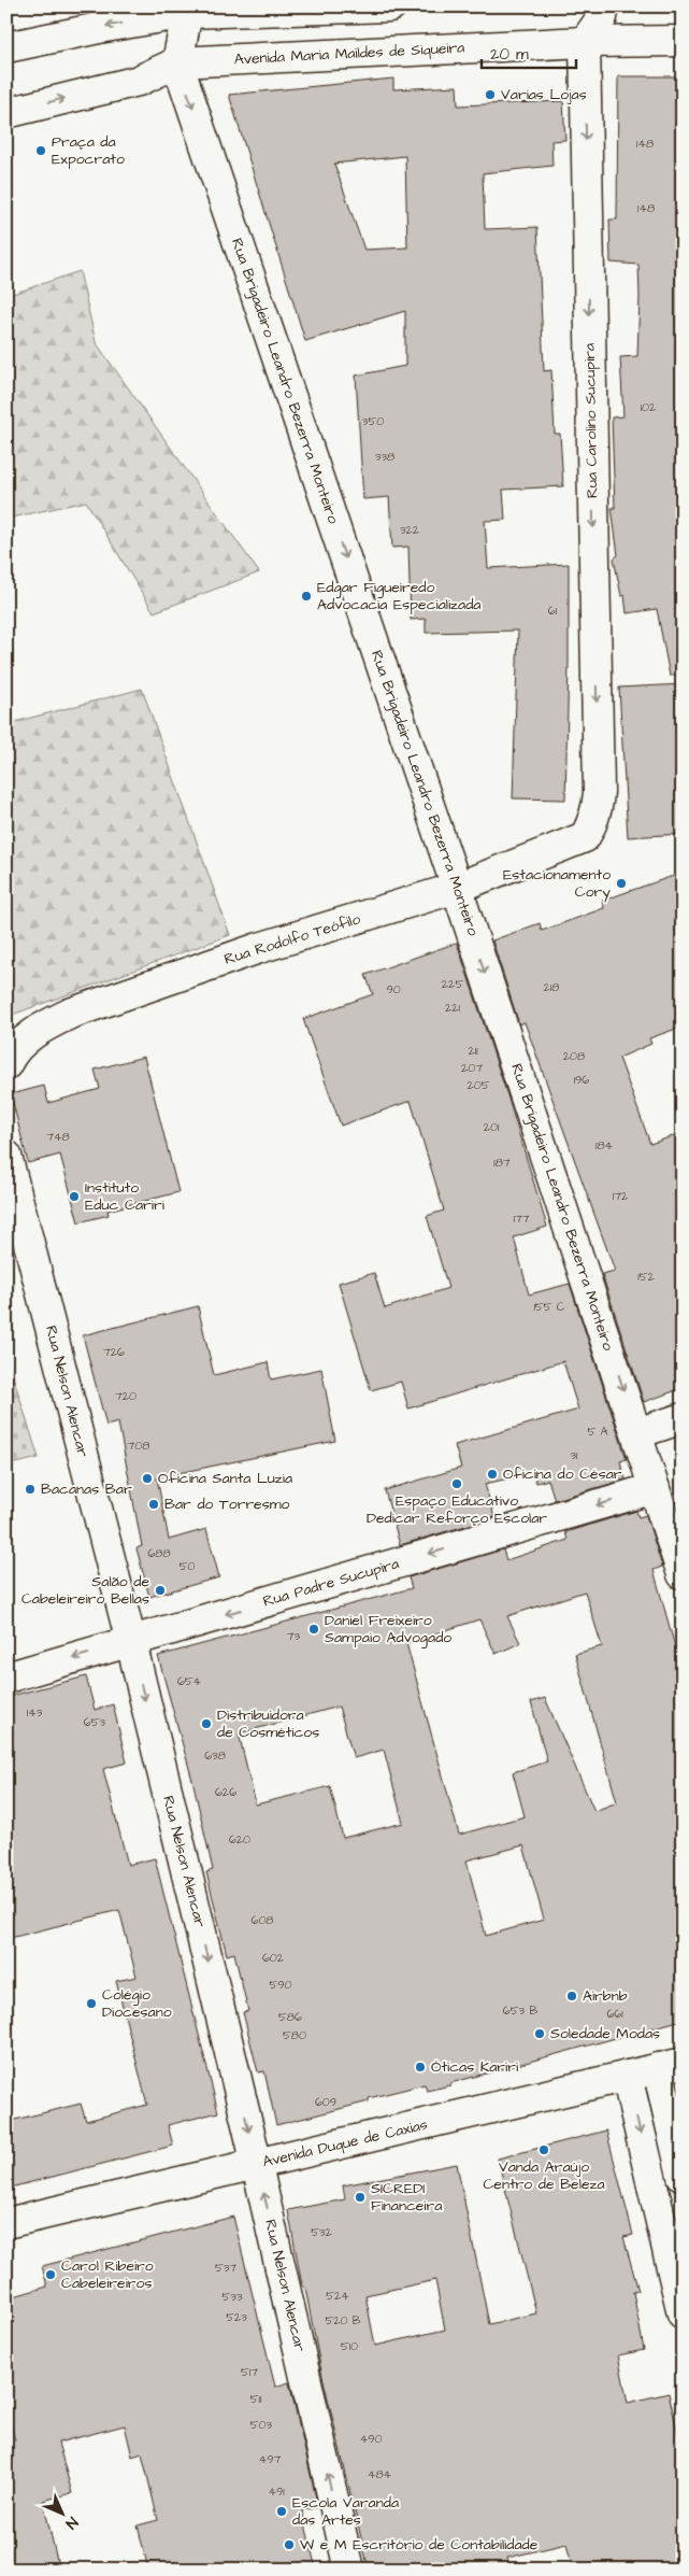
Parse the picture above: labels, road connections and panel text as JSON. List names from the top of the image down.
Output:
{
  "streets": {
    "street": [
      "Avenida Maria Maildes de Siqueira",
      "Rua Brigadeiro Leandro Bezerra Monteiro",
      "Rua Carolino Sucupira",
      "Rua Rodolfo Teófilo",
      "Rua Nelson Alencar",
      "Rua Padre Sucupira",
      "Avenida Duque de Caxias"
    ]
  },
  "crossings": [
    ["Avenida Maria Maildes de Siqueira", "Rua Brigadeiro Leandro Bezerra Monteiro"],
    ["Avenida Maria Maildes de Siqueira", "Rua Carolino Sucupira"],
    ["Rua Brigadeiro Leandro Bezerra Monteiro", "Rua Rodolfo Teófilo"],
    ["Rua Brigadeiro Leandro Bezerra Monteiro", "Rua Padre Sucupira"],
    ["Rua Carolino Sucupira", "Rua Rodolfo Teófilo"],
    ["Rua Nelson Alencar", "Rua Padre Sucupira"],
    ["Rua Nelson Alencar", "Avenida Duque de Caxias"]
  ],
  "one_way": ["Rua Brigadeiro Leandro Bezerra Monteiro", "Rua Carolino Sucupira", "Rua Padre Sucupira"],
  "places": [
    "Varias Lojas",
    "Praça da Expocrato",
    "Edgar Figueiredo Advocacia Especializada",
    "Estacionamento Cory",
    "Instituto Educ Cariri",
    "Oficina do César",
    "Oficina Santa Luzia",
    "Espaço Educativo Dedicar Reforço Escolar",
    "Bacanas Bar",
    "Bar do Torresmo",
    "Salão de Cabeleireiro Bellas",
    "Daniel Freixeiro Sampaio Advogado",
    "Distribuidora de Cosméticos",
    "Airbnb",
    "Colégio Diocesano",
    "Soledade Modas",
    "Óticas Kariri",
    "Vanda Araújo Centro de Beleza",
    "SICREDI Financeira",
    "Carol Ribeiro Cabeleireiros",
    "Escola Varanda das Artes",
    "W e M Escritório de Contabilidade"
  ],
  "house_numbers": [
    "148",
    "148",
    "102",
    "350",
    "338",
    "322",
    "61",
    "225",
    "218",
    "90",
    "221",
    "211",
    "208",
    "207",
    "196",
    "205",
    "201",
    "748",
    "184",
    "187",
    "172",
    "177",
    "152",
    "155 C",
    "726",
    "720",
    "5 A",
    "708",
    "31",
    "688",
    "50",
    "73",
    "654",
    "143",
    "653",
    "638",
    "626",
    "620",
    "608",
    "602",
    "590",
    "653 B",
    "661",
    "586",
    "580",
    "609",
    "532",
    "537",
    "524",
    "533",
    "523",
    "520 B",
    "510",
    "517",
    "511",
    "503",
    "490",
    "497",
    "484",
    "491"
  ],
  "scale_bar": "20 m",
  "north": "bottom right"
}
